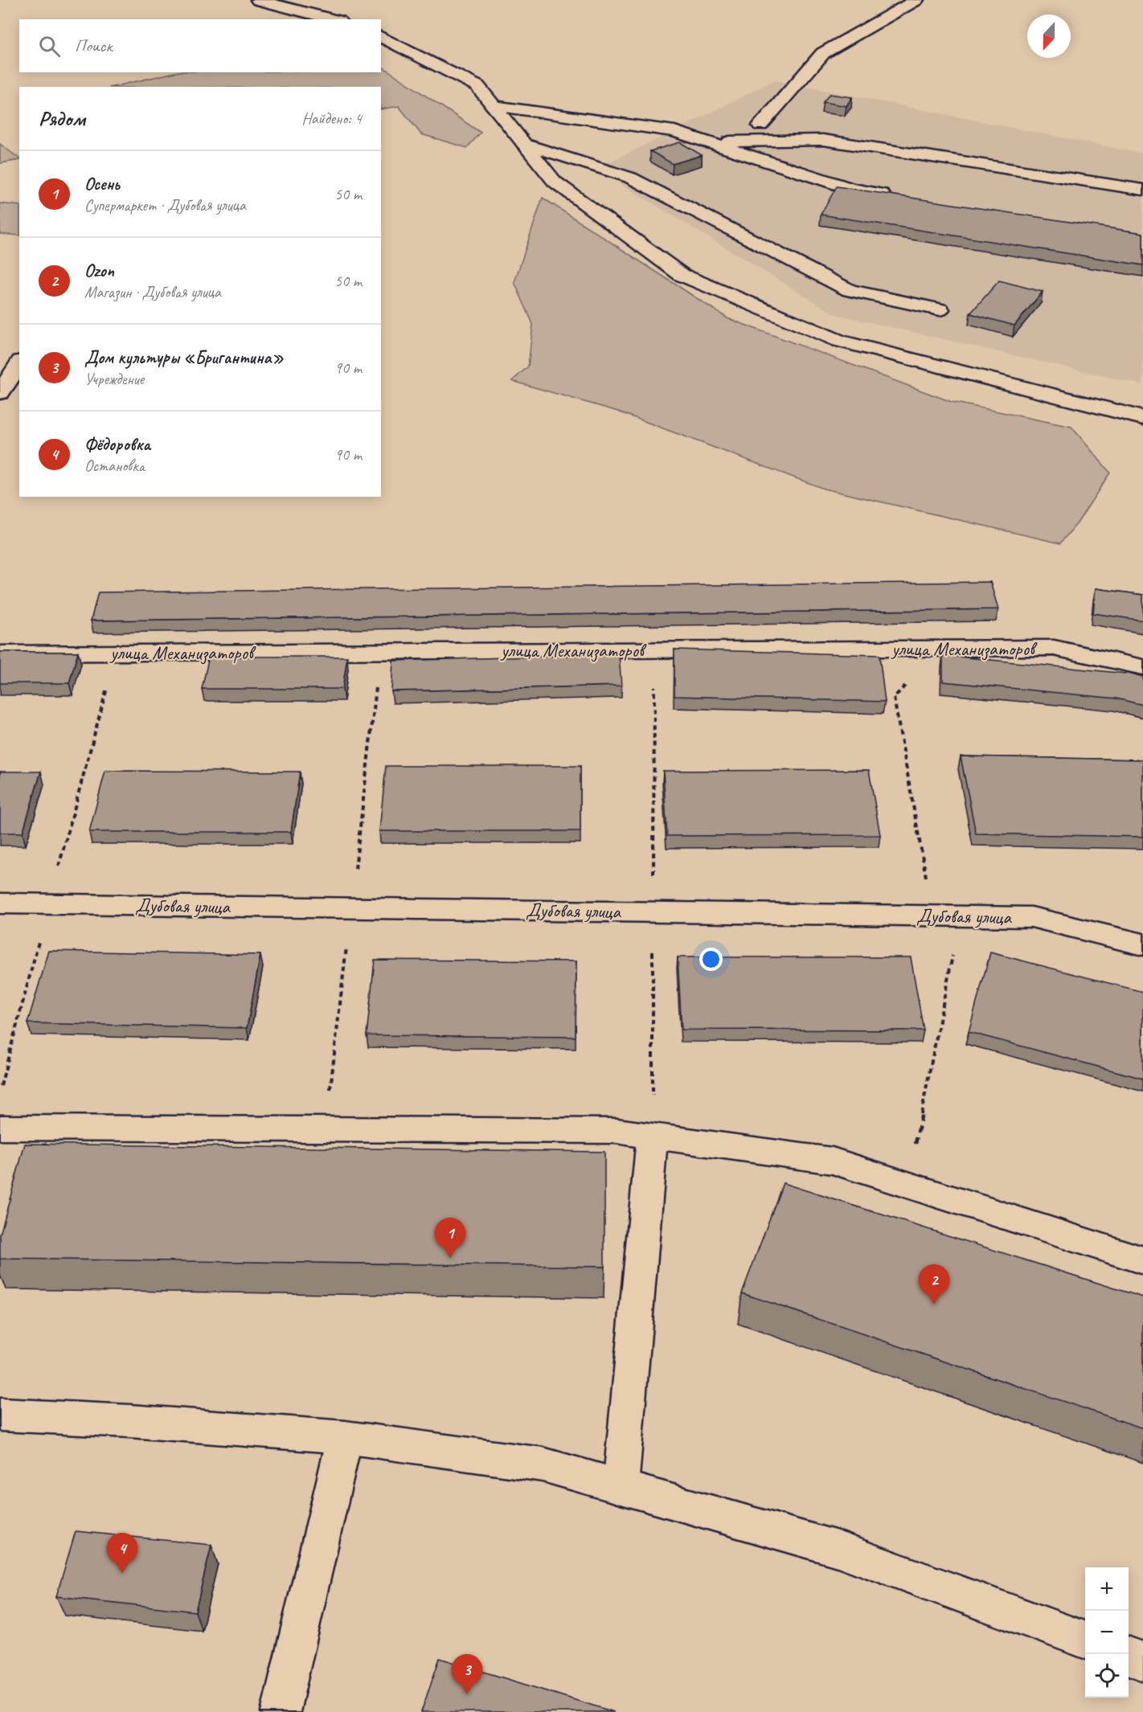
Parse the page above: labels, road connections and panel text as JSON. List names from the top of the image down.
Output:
{
  "streets": {
    "street": ["улица Механизаторов", "Дубовая улица"]
  },
  "north": "bottom",
  "page": {
    "search": "Поиск",
    "heading": ["Рядом", "Найдено: 4"],
    "list": [
      {
        "mark": "1",
        "name": "Осень",
        "note": "Супермаркет · Дубовая улица",
        "value": "50 m"
      },
      {
        "mark": "2",
        "name": "Ozon",
        "note": "Магазин · Дубовая улица",
        "value": "50 m"
      },
      {
        "mark": "3",
        "name": "Дом культуры «Бригантина»",
        "note": "Учреждение",
        "value": "90 m"
      },
      {
        "mark": "4",
        "name": "Фёдоровка",
        "note": "Остановка",
        "value": "90 m"
      }
    ],
    "pins": [
      "1",
      "2",
      "4",
      "3"
    ],
    "map_buttons": ["+", "−"]
  }
}
